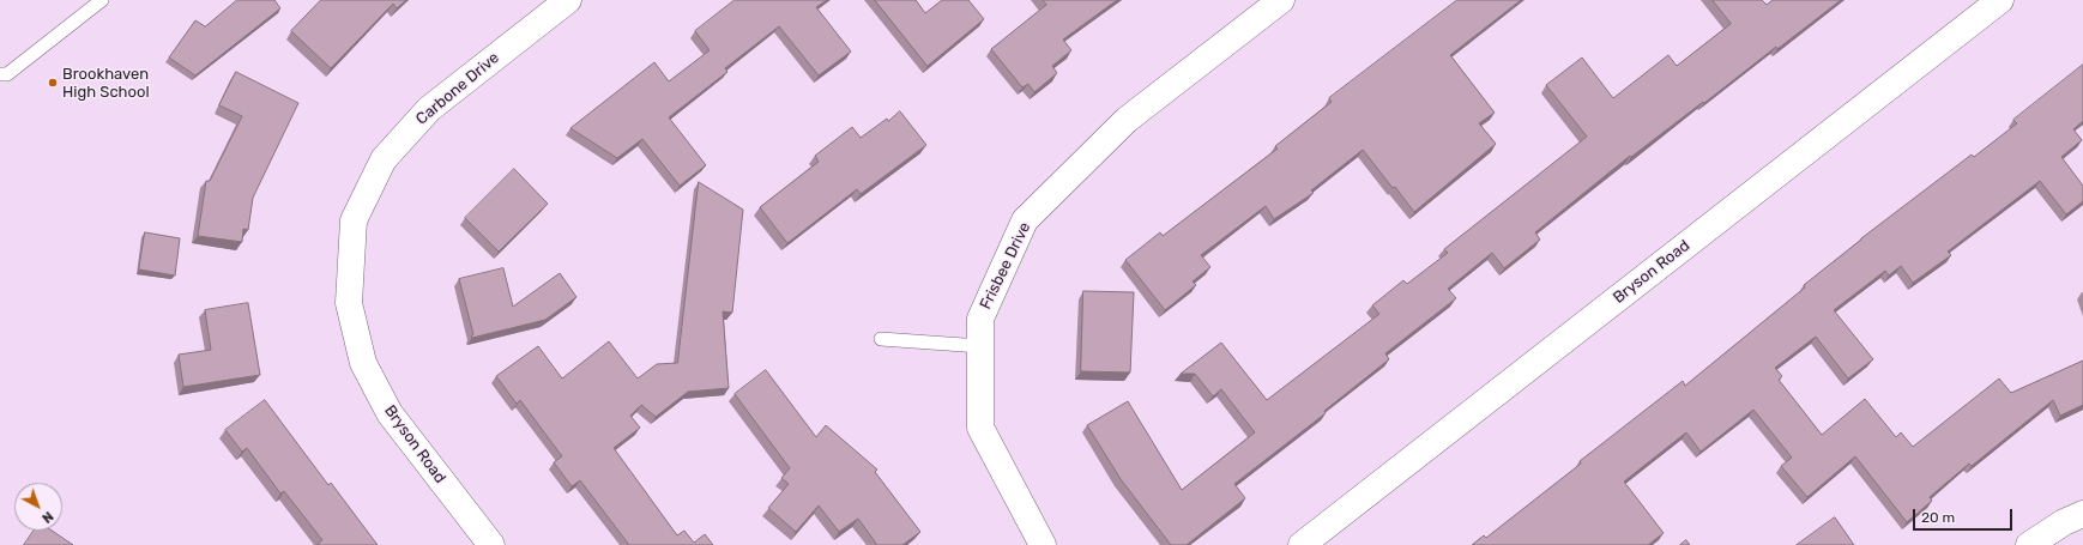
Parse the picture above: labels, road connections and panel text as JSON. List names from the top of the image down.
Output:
{
  "streets": {
    "street": ["Carbone Drive", "Frisbee Drive", "Bryson Road"]
  },
  "crossings": [
    ["Carbone Drive", "Bryson Road"]
  ],
  "places": ["Brookhaven High School"],
  "scale_bar": "20 m",
  "north": "bottom right"
}
